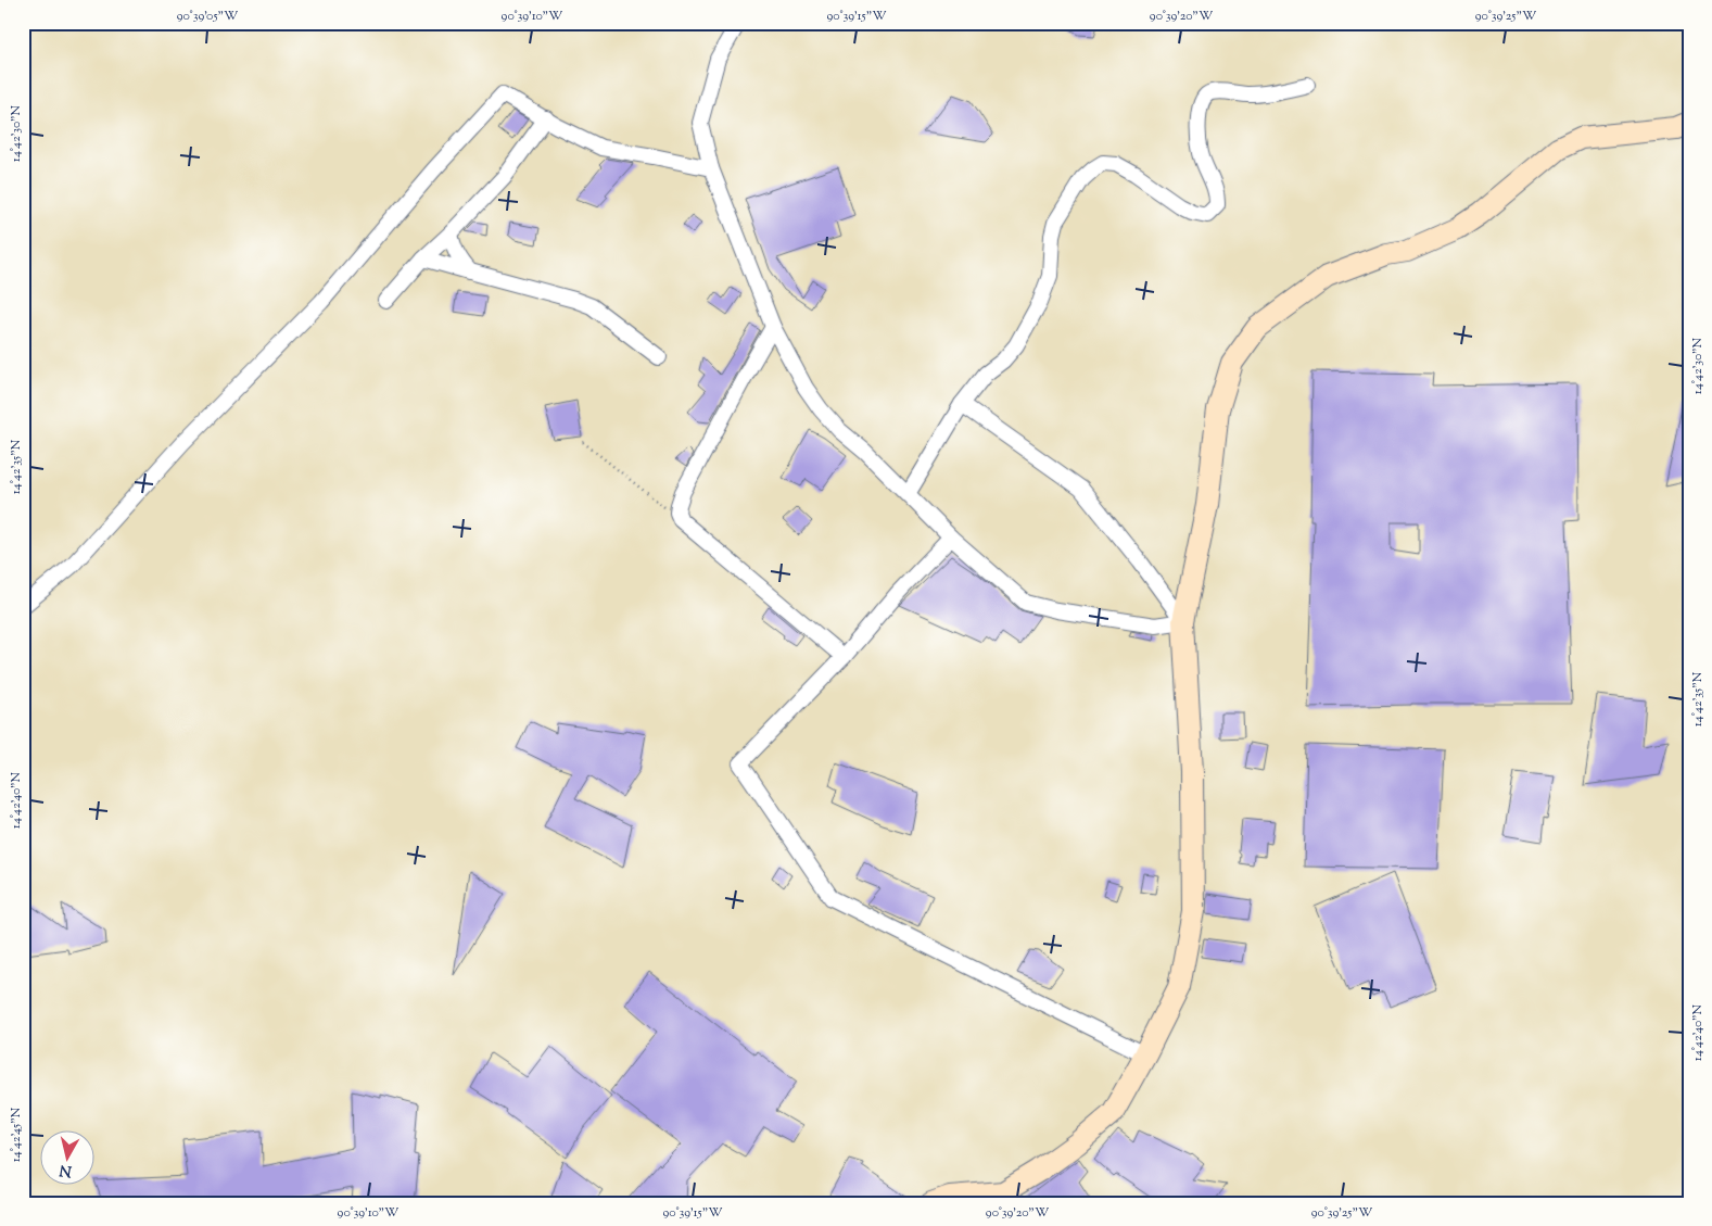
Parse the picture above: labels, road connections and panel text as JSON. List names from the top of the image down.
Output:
{
  "north": "bottom",
  "coordinates": [
    "90°39'05\"W",
    "90°39'10\"W",
    "90°39'15\"W",
    "90°39'20\"W",
    "90°39'25\"W",
    "14°42'30\"N",
    "14°42'35\"N",
    "14°42'40\"N",
    "14°42'45\"N"
  ]
}
